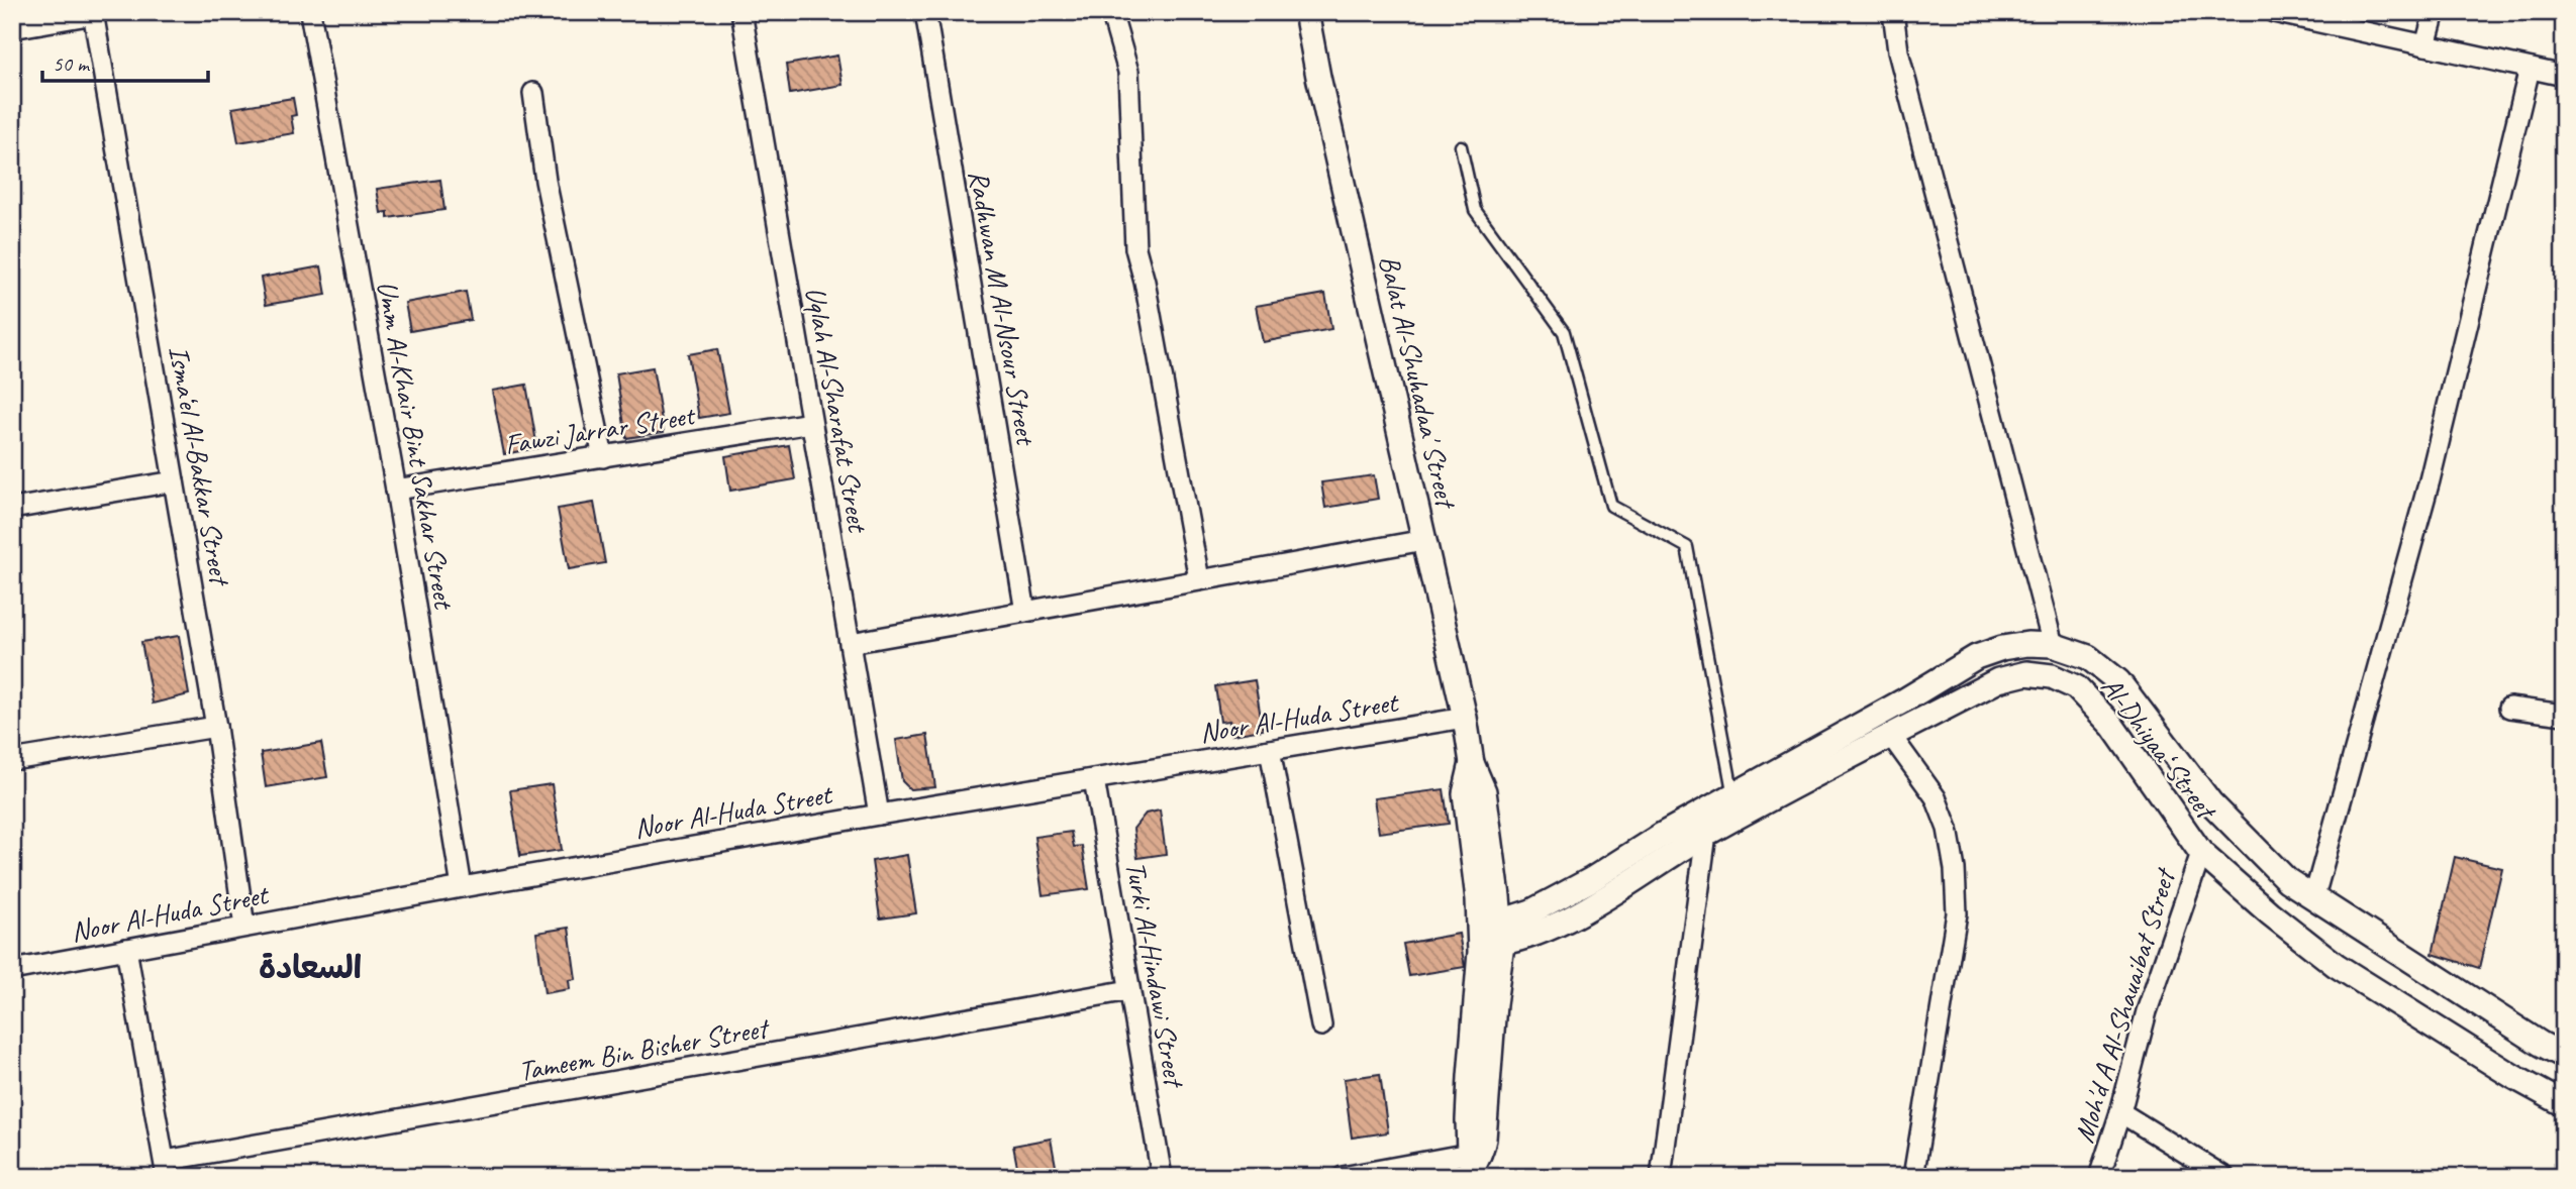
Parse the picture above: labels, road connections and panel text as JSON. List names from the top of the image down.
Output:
{
  "streets": {
    "street": [
      "Radhwan M Al-Nsour Street",
      "Balat Al-Shuhadaa' Street",
      "Uqlah Al-Sharafat Street",
      "Fawzi Jarrar Street",
      "Umm Al-Khair Bint Sakhar Street",
      "Isma‘el Al-Bakkar Street",
      "Noor Al-Huda Street",
      "Al-Dhiyaa‘ Street",
      "Turki Al-Hindawi Street",
      "Moh'd A Al-Shauaibat Street",
      "Tameem Bin Bisher Street"
    ]
  },
  "crossings": [
    ["Balat Al-Shuhadaa' Street", "Noor Al-Huda Street"],
    ["Balat Al-Shuhadaa' Street", "Al-Dhiyaa‘ Street"],
    ["Uqlah Al-Sharafat Street", "Fawzi Jarrar Street"],
    ["Uqlah Al-Sharafat Street", "Noor Al-Huda Street"],
    ["Fawzi Jarrar Street", "Umm Al-Khair Bint Sakhar Street"],
    ["Umm Al-Khair Bint Sakhar Street", "Noor Al-Huda Street"],
    ["Isma‘el Al-Bakkar Street", "Noor Al-Huda Street"],
    ["Noor Al-Huda Street", "Turki Al-Hindawi Street"],
    ["Al-Dhiyaa‘ Street", "Moh'd A Al-Shauaibat Street"],
    ["Turki Al-Hindawi Street", "Tameem Bin Bisher Street"]
  ],
  "districts": ["السعادة"],
  "scale_bar": "50 m"
}
